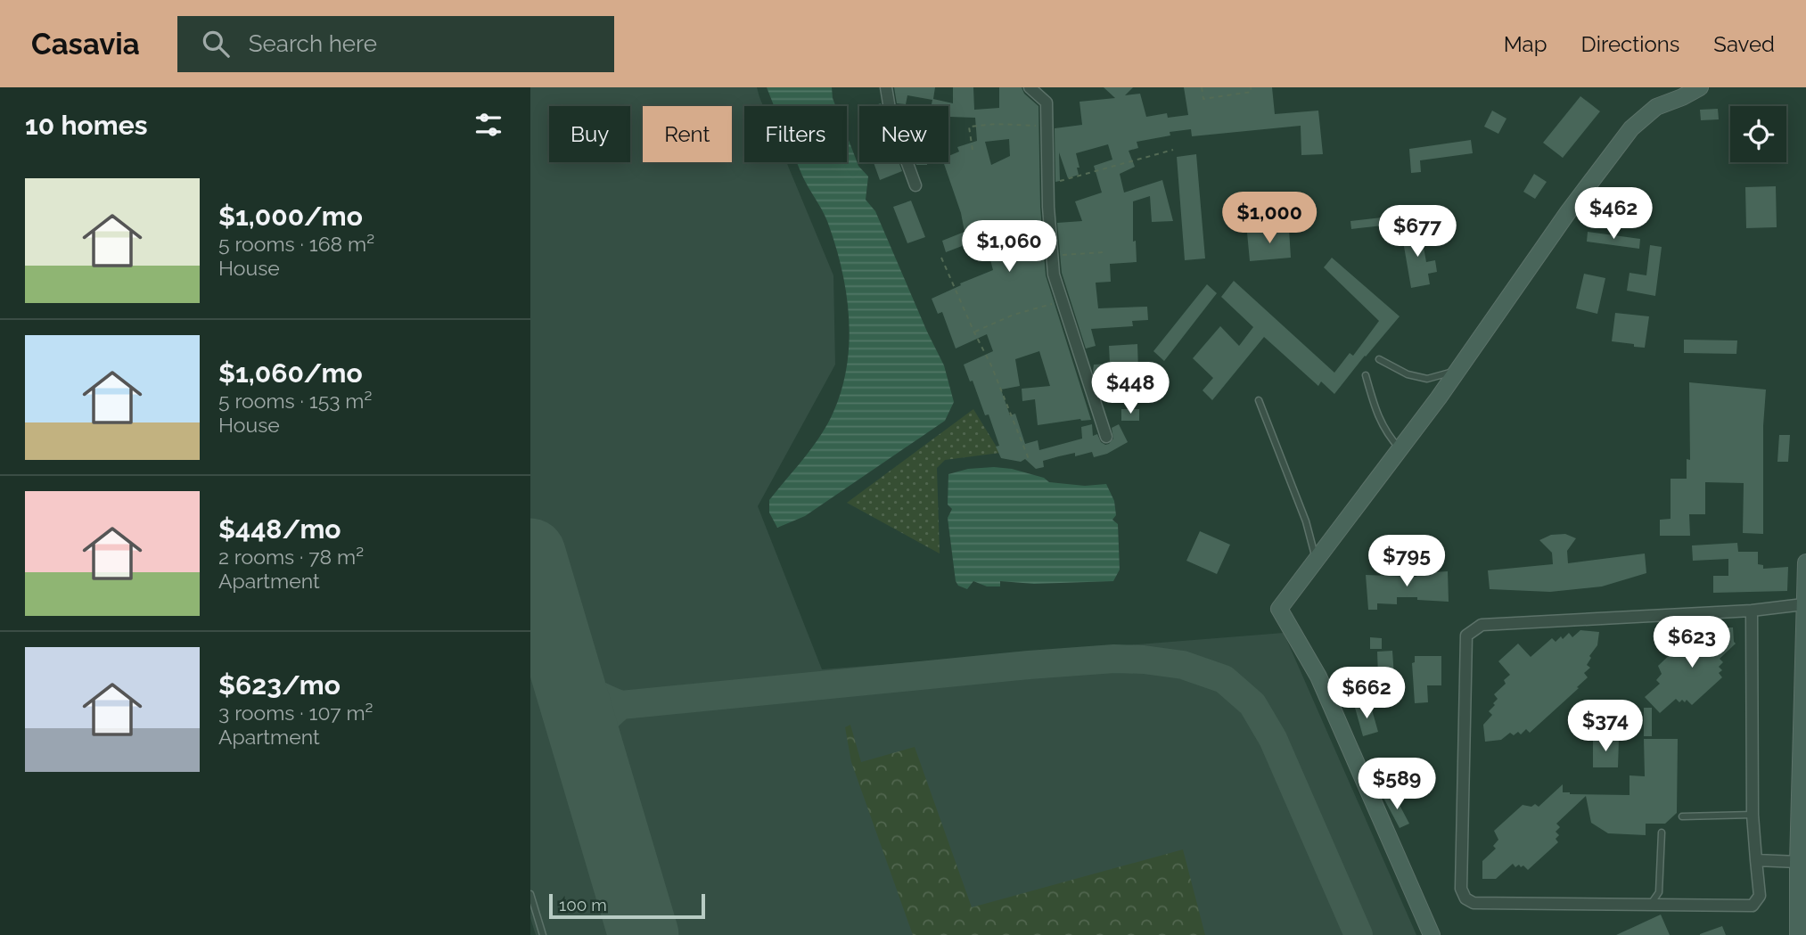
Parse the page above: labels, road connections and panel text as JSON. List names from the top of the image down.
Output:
{
  "scale_bar": "100 m",
  "page": {
    "header": "Casavia",
    "search": "Search here",
    "nav": ["Map", "Directions", "Saved"],
    "heading": "10 homes",
    "chip": [
      "Buy",
      "Rent",
      "Filters",
      "New"
    ],
    "list": [
      {
        "name": "$1,000/mo",
        "note": "5 rooms · 168 m² · House"
      },
      {
        "name": "$1,060/mo",
        "note": "5 rooms · 153 m² · House"
      },
      {
        "name": "$448/mo",
        "note": "2 rooms · 78 m² · Apartment"
      },
      {
        "name": "$623/mo",
        "note": "3 rooms · 107 m² · Apartment"
      }
    ],
    "price": [
      "$462",
      "$1,000",
      "$677",
      "$1,060",
      "$448",
      "$795",
      "$623",
      "$662",
      "$374",
      "$589"
    ],
    "scale": "100 m"
  }
}
